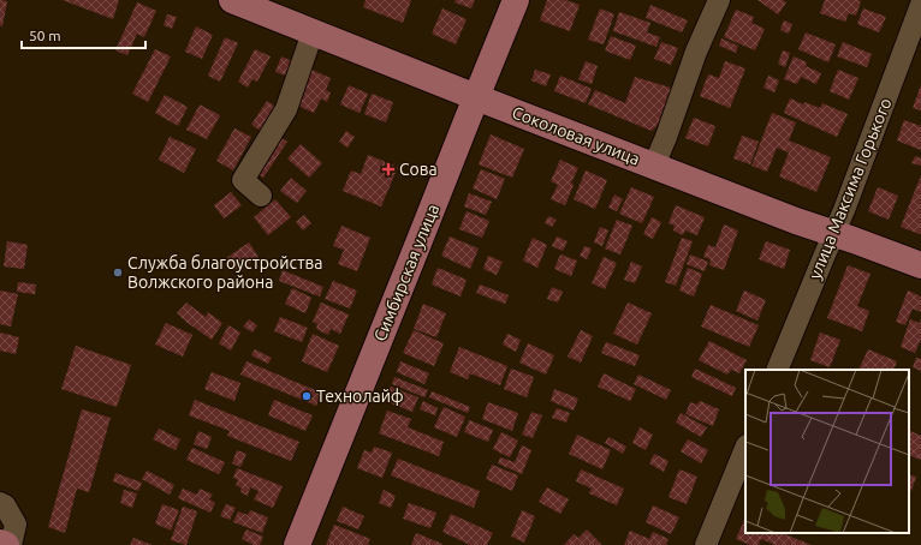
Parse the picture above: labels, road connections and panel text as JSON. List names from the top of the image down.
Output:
{
  "streets": {
    "main road": ["Соколовая улица", "Симбирская улица"],
    "street": ["улица Максима Горького"]
  },
  "crossings": [
    ["Соколовая улица", "улица Максима Горького"],
    ["Соколовая улица", "Симбирская улица"]
  ],
  "places": {
    "health": ["Сова"],
    "other": ["Служба благоустройства Волжского района", "Технолайф"]
  },
  "scale_bar": "50 m"
}
